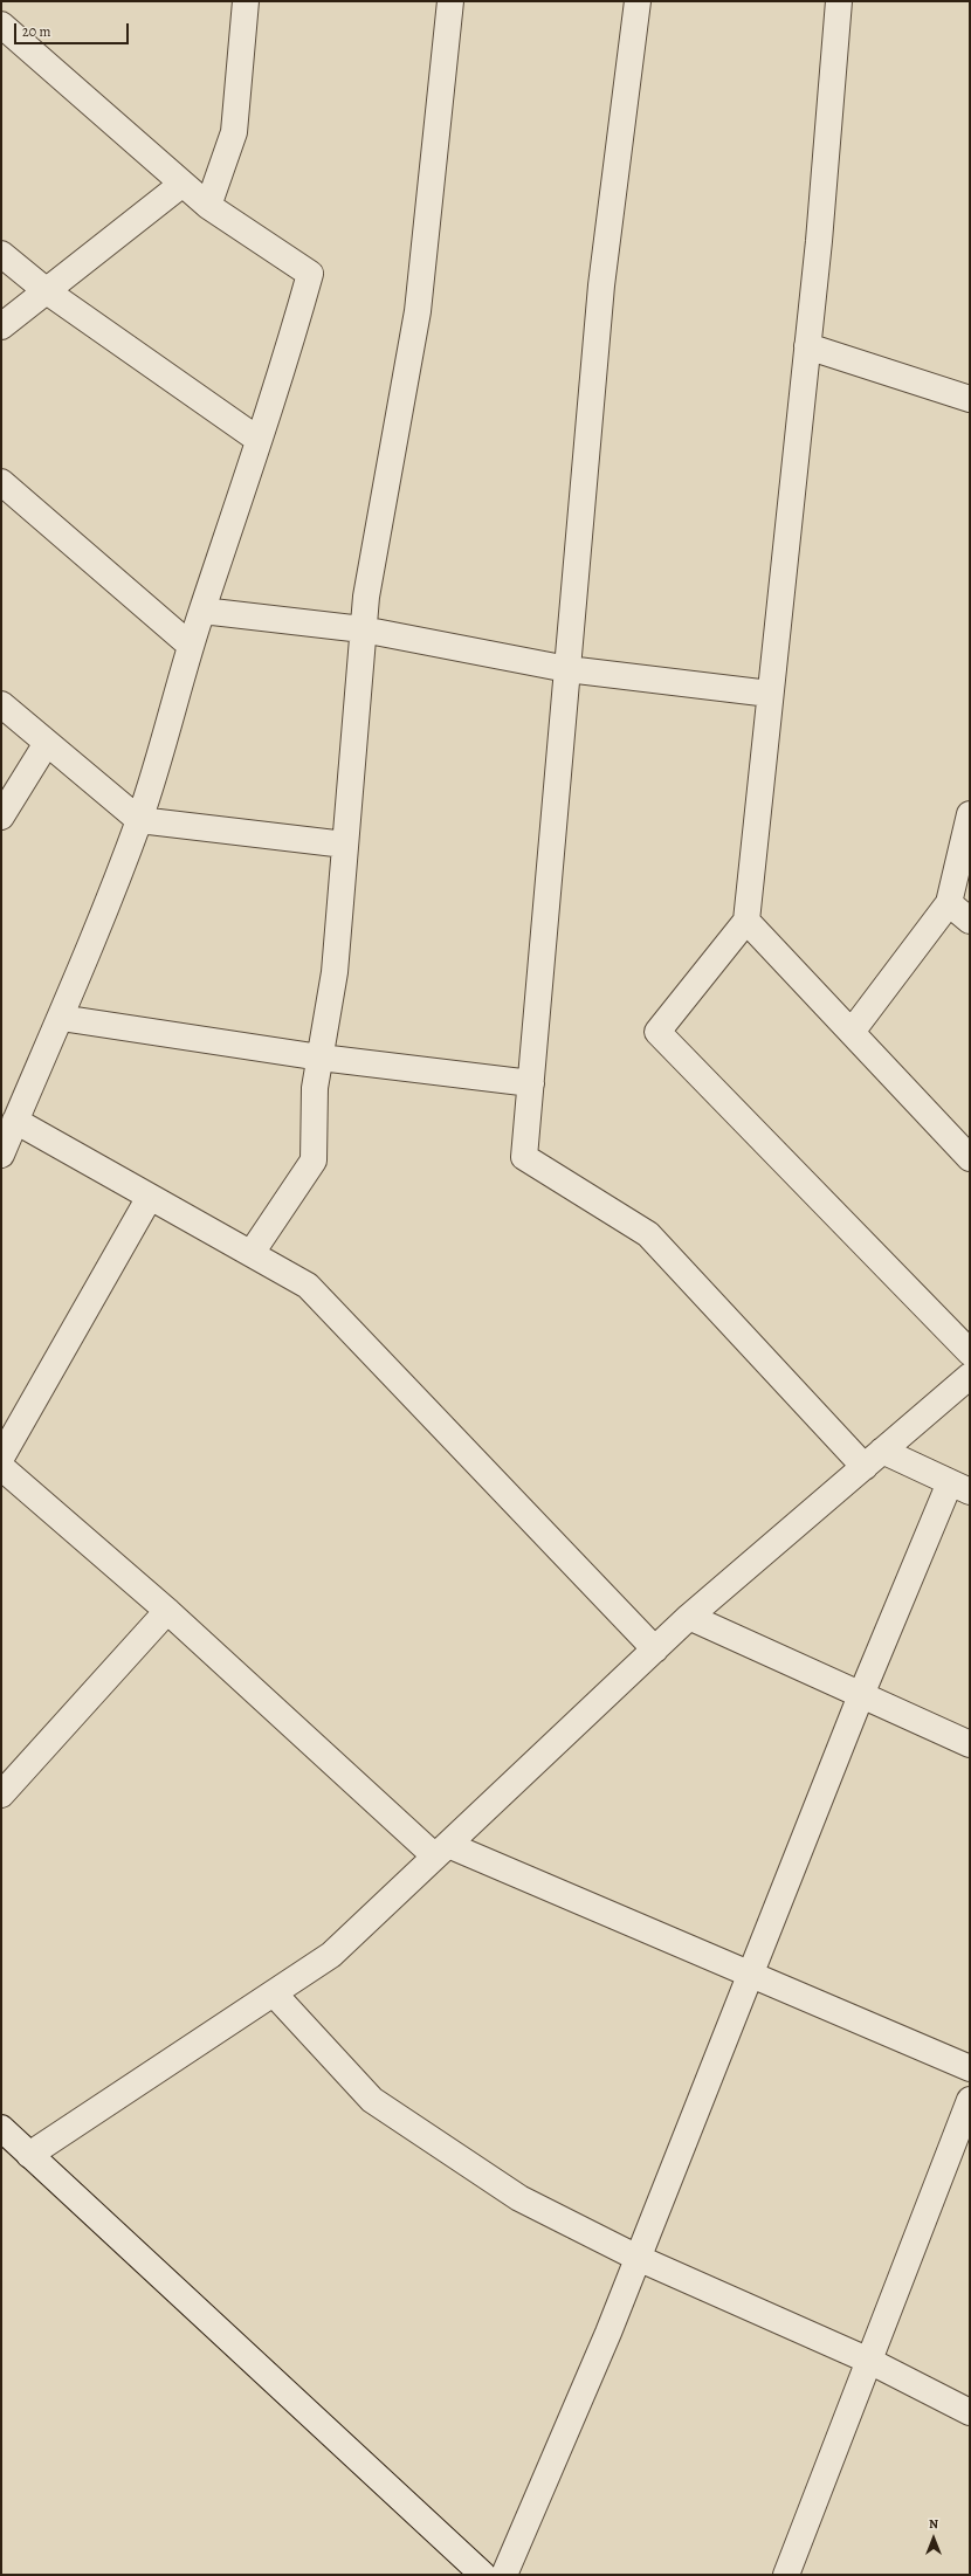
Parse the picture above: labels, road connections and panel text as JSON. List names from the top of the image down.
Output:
{
  "scale_bar": "20 m",
  "north": "top"
}
